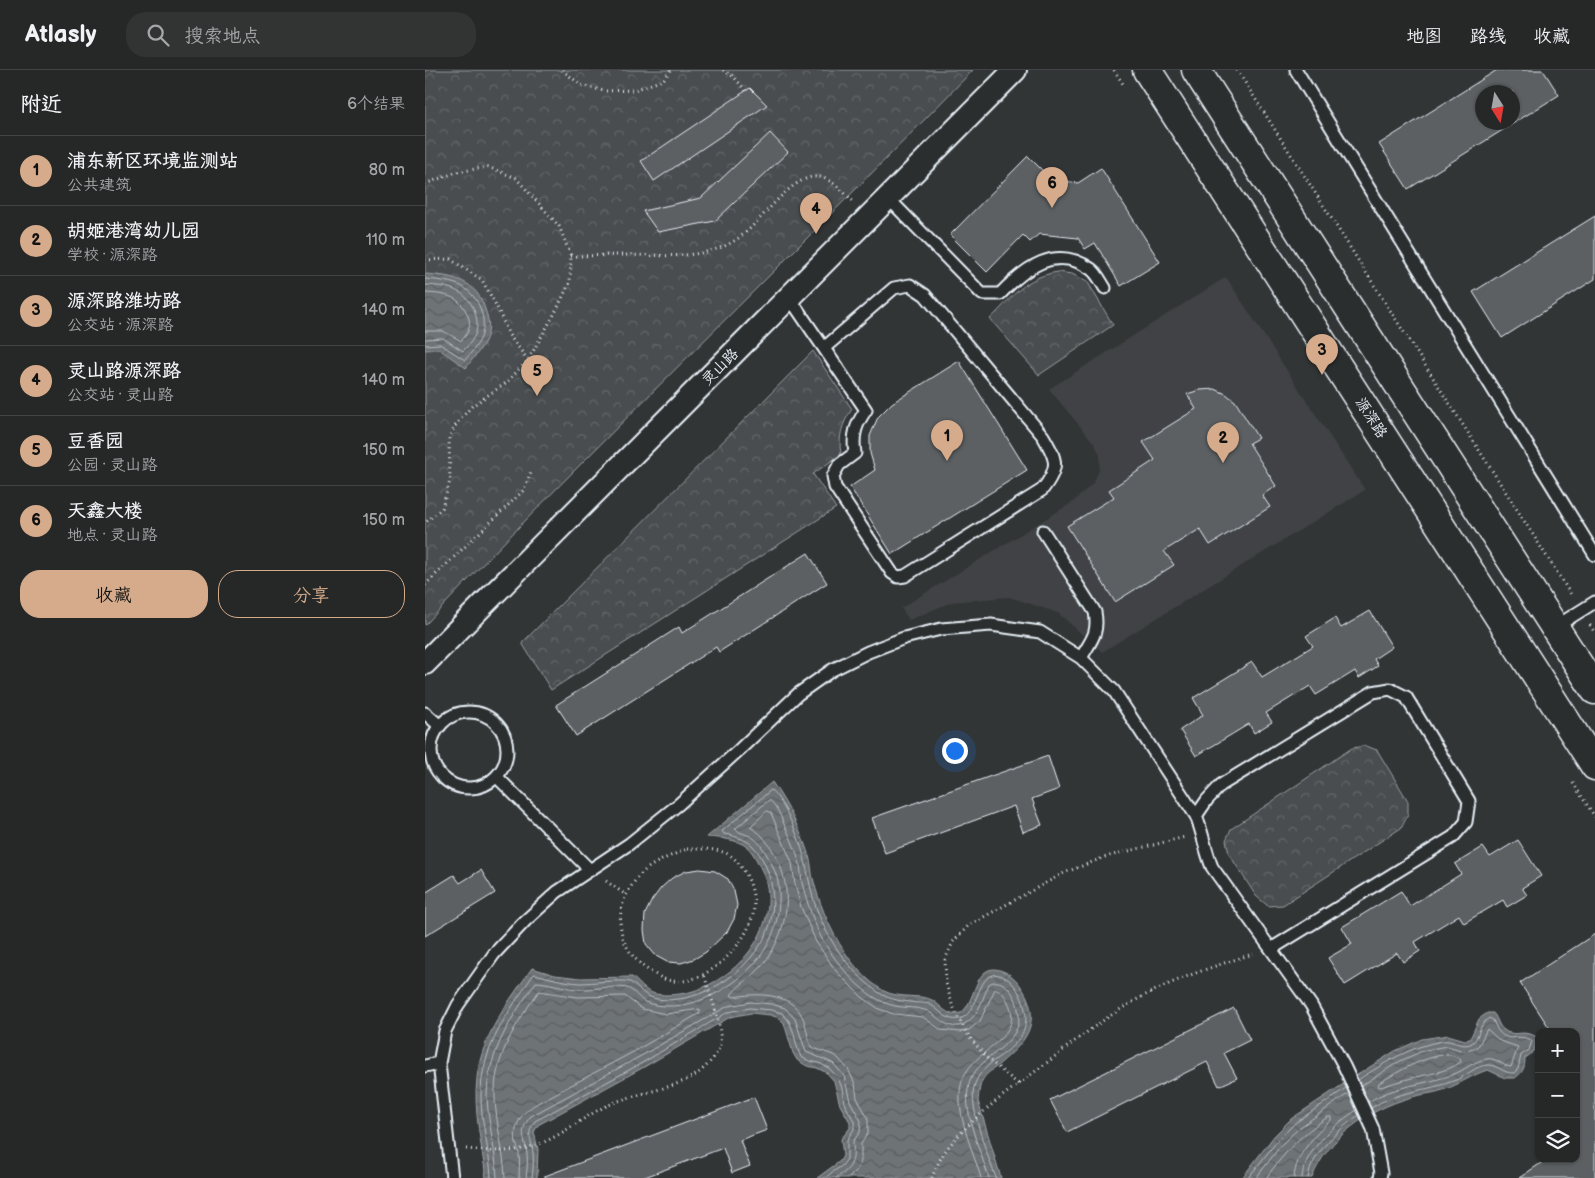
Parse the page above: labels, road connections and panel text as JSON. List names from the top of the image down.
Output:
{
  "streets": {
    "main road": ["源深路"],
    "street": ["灵山路"]
  },
  "north": "bottom",
  "page": {
    "header": "Atlasly",
    "search": "搜索地点",
    "nav": ["地图", "路线", "收藏"],
    "heading": ["附近", "6个结果"],
    "list": [
      {
        "mark": "1",
        "name": "浦东新区环境监测站",
        "note": "公共建筑",
        "value": "80 m"
      },
      {
        "mark": "2",
        "name": "胡姬港湾幼儿园",
        "note": "学校 · 源深路",
        "value": "110 m"
      },
      {
        "mark": "3",
        "name": "源深路潍坊路",
        "note": "公交站 · 源深路",
        "value": "140 m"
      },
      {
        "mark": "4",
        "name": "灵山路源深路",
        "note": "公交站 · 灵山路",
        "value": "140 m"
      },
      {
        "mark": "5",
        "name": "豆香园",
        "note": "公园 · 灵山路",
        "value": "150 m"
      },
      {
        "mark": "6",
        "name": "天鑫大楼",
        "note": "地点 · 灵山路",
        "value": "150 m"
      }
    ],
    "pins": [
      "6",
      "4",
      "3",
      "5",
      "1",
      "2"
    ],
    "buttons": ["收藏", "分享"],
    "map_buttons": ["+", "−"]
  }
}
